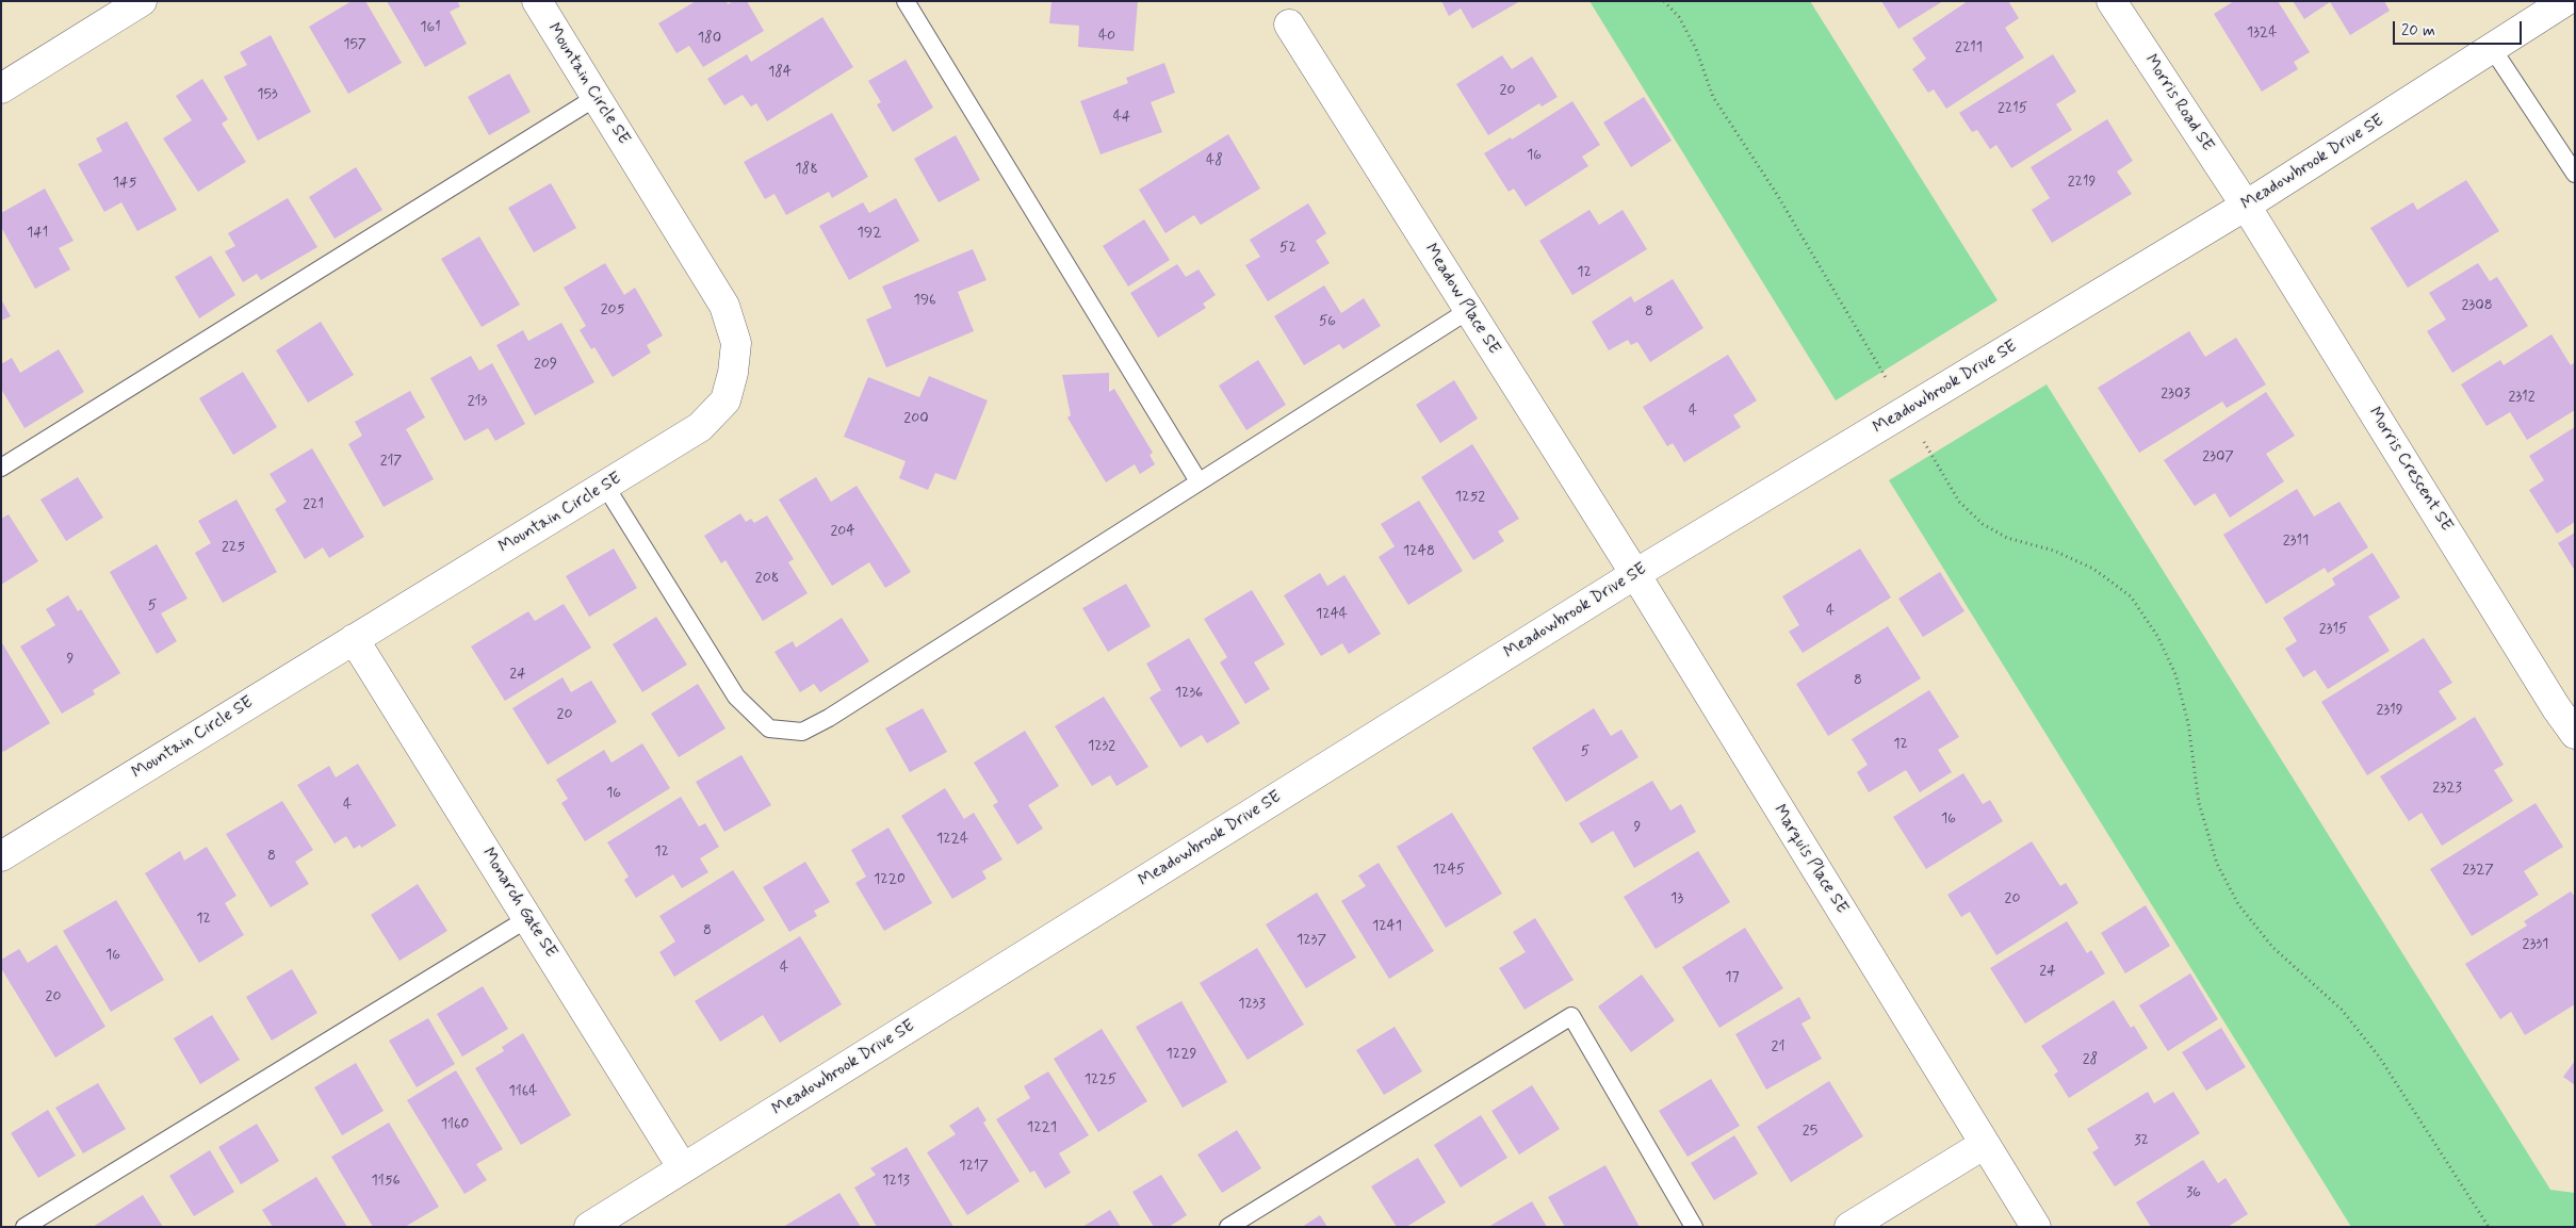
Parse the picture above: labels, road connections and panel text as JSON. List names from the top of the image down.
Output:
{
  "streets": {
    "street": [
      "Mountain Circle SE",
      "Morris Road SE",
      "Meadowbrook Drive SE",
      "Meadow Place SE",
      "Morris Crescent SE",
      "Marquis Place SE",
      "Monarch Gate SE"
    ]
  },
  "crossings": [
    ["Mountain Circle SE", "Monarch Gate SE"],
    ["Morris Road SE", "Meadowbrook Drive SE"],
    ["Morris Road SE", "Morris Crescent SE"],
    ["Meadowbrook Drive SE", "Meadow Place SE"],
    ["Meadowbrook Drive SE", "Morris Crescent SE"],
    ["Meadowbrook Drive SE", "Marquis Place SE"],
    ["Meadowbrook Drive SE", "Monarch Gate SE"],
    ["Meadow Place SE", "Marquis Place SE"]
  ],
  "house_numbers": [
    "161",
    "1324",
    "40",
    "180",
    "157",
    "2211",
    "184",
    "20",
    "153",
    "2215",
    "44",
    "16",
    "48",
    "188",
    "2219",
    "145",
    "141",
    "192",
    "52",
    "12",
    "196",
    "2308",
    "205",
    "8",
    "56",
    "209",
    "2303",
    "2312",
    "213",
    "4",
    "200",
    "2307",
    "217",
    "1252",
    "221",
    "204",
    "2311",
    "225",
    "1248",
    "208",
    "5",
    "4",
    "1244",
    "2315",
    "9",
    "24",
    "8",
    "1236",
    "2319",
    "20",
    "12",
    "1232",
    "5",
    "2323",
    "16",
    "4",
    "16",
    "9",
    "1224",
    "12",
    "8",
    "1245",
    "2327",
    "1220",
    "13",
    "20",
    "12",
    "1241",
    "8",
    "1237",
    "2331",
    "16",
    "4",
    "24",
    "17",
    "20",
    "1233",
    "21",
    "1229",
    "28",
    "1225",
    "1164",
    "1160",
    "1221",
    "25",
    "32",
    "1217",
    "1156",
    "1213",
    "36"
  ],
  "scale_bar": "20 m"
}
